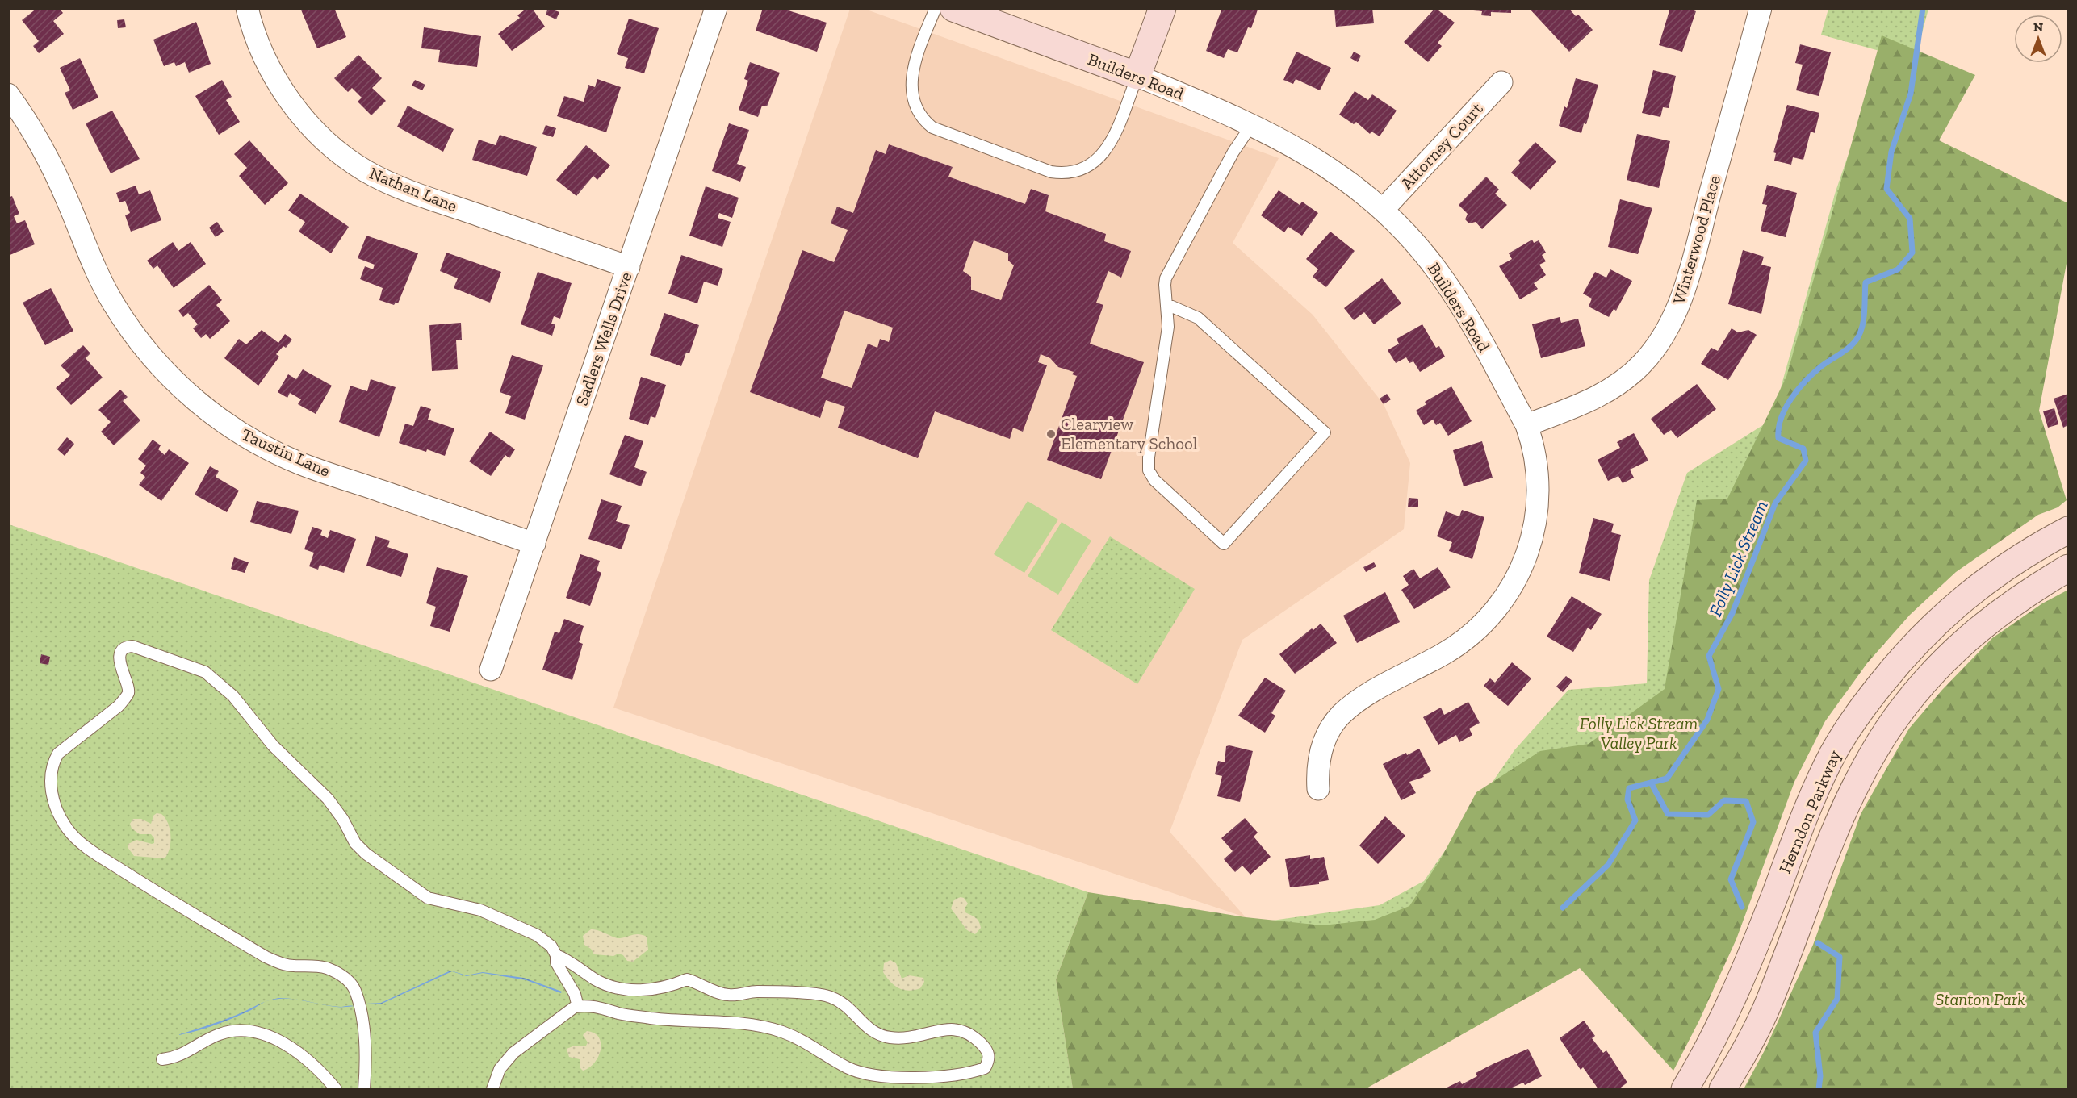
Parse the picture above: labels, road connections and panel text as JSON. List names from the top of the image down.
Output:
{
  "streets": {
    "main road": ["Builders Road", "Herndon Parkway"],
    "street": [
      "Attorney Court",
      "Nathan Lane",
      "Winterwood Place",
      "Sadlers Wells Drive",
      "Taustin Lane"
    ]
  },
  "crossings": [
    ["Builders Road", "Attorney Court"],
    ["Builders Road", "Winterwood Place"],
    ["Nathan Lane", "Sadlers Wells Drive"],
    ["Sadlers Wells Drive", "Taustin Lane"]
  ],
  "water": ["Folly Lick Stream"],
  "parks": ["Folly Lick Stream Valley Park", "Stanton Park"],
  "places": ["Clearview Elementary School"],
  "north": "top"
}
